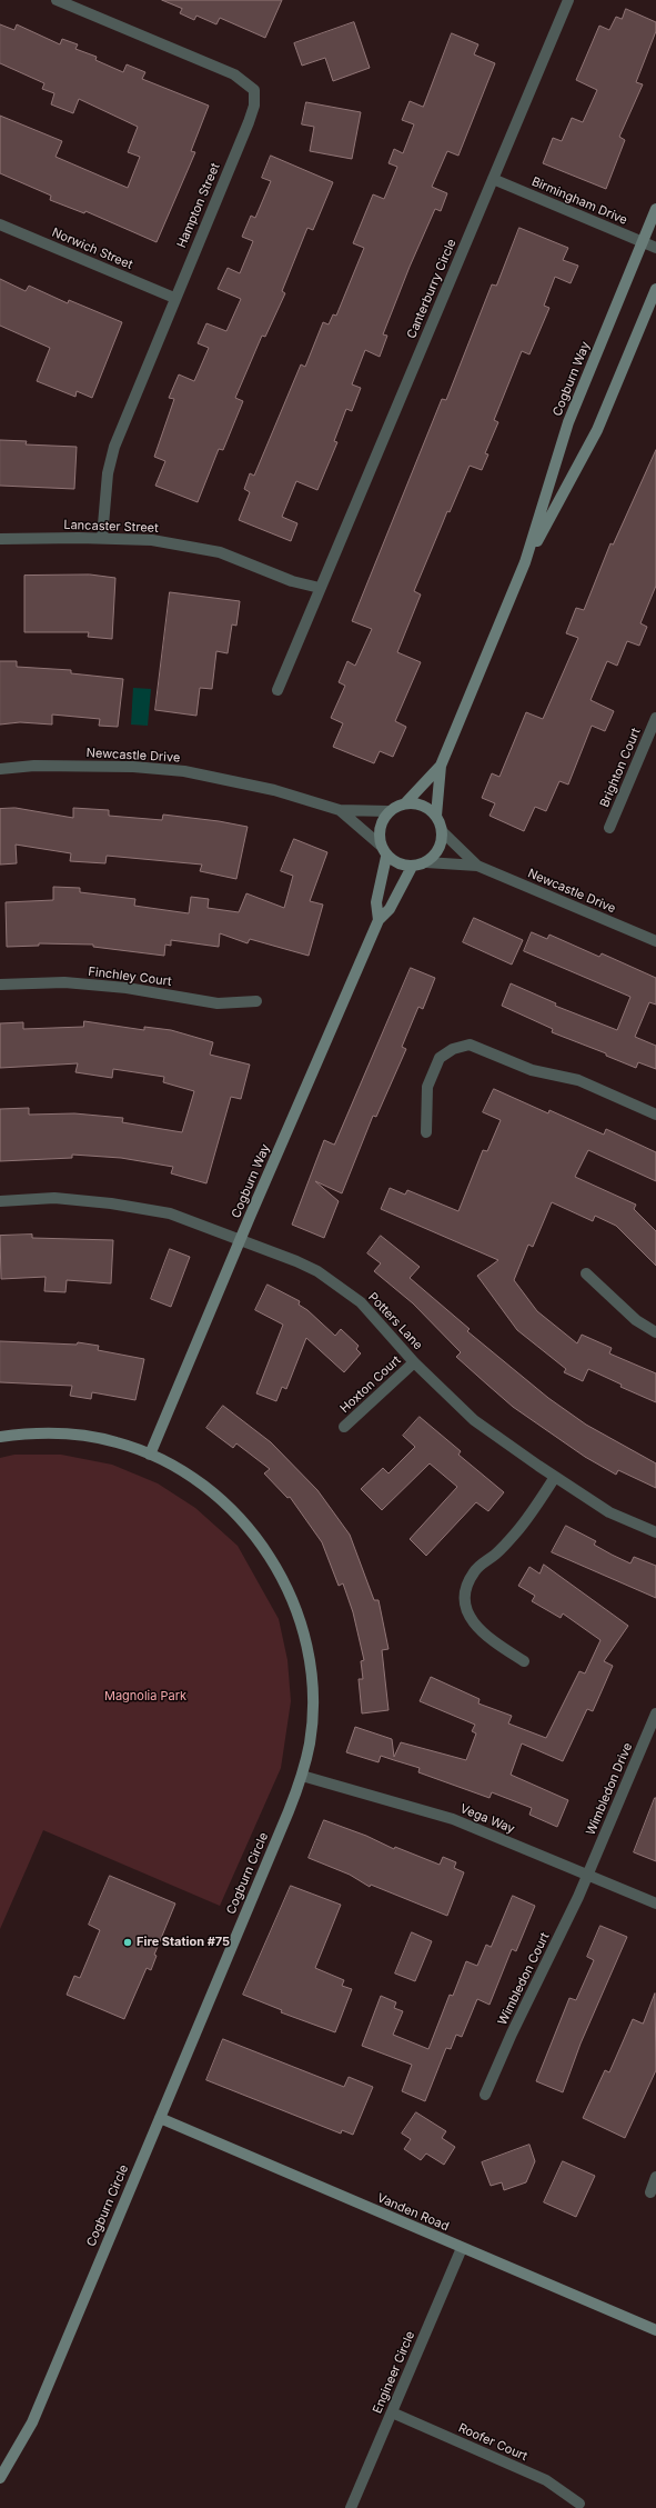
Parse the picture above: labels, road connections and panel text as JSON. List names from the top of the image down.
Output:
{
  "streets": {
    "street": [
      "Birmingham Drive",
      "Hampton Street",
      "Norwich Street",
      "Canterburry Circle",
      "Cogburn Way",
      "Lancaster Street",
      "Newcastle Drive",
      "Brighton Court",
      "Finchley Court",
      "Potters Lane",
      "Hoxton Court",
      "Wimbledon Drive",
      "Vega Way",
      "Cogburn Circle",
      "Wimbledon Court",
      "Vanden Road",
      "Engineer Circle",
      "Roofer Court"
    ]
  },
  "crossings": [
    ["Birmingham Drive", "Canterburry Circle"],
    ["Birmingham Drive", "Cogburn Way"],
    ["Hampton Street", "Norwich Street"],
    ["Hampton Street", "Lancaster Street"],
    ["Canterburry Circle", "Lancaster Street"],
    ["Cogburn Way", "Newcastle Drive"],
    ["Cogburn Way", "Potters Lane"],
    ["Cogburn Way", "Cogburn Circle"],
    ["Potters Lane", "Hoxton Court"],
    ["Wimbledon Drive", "Vega Way"],
    ["Wimbledon Drive", "Wimbledon Court"],
    ["Vega Way", "Cogburn Circle"],
    ["Vega Way", "Wimbledon Court"],
    ["Cogburn Circle", "Vanden Road"],
    ["Vanden Road", "Engineer Circle"],
    ["Engineer Circle", "Roofer Court"]
  ],
  "parks": ["Magnolia Park"],
  "places": ["Fire Station #75"]
}
